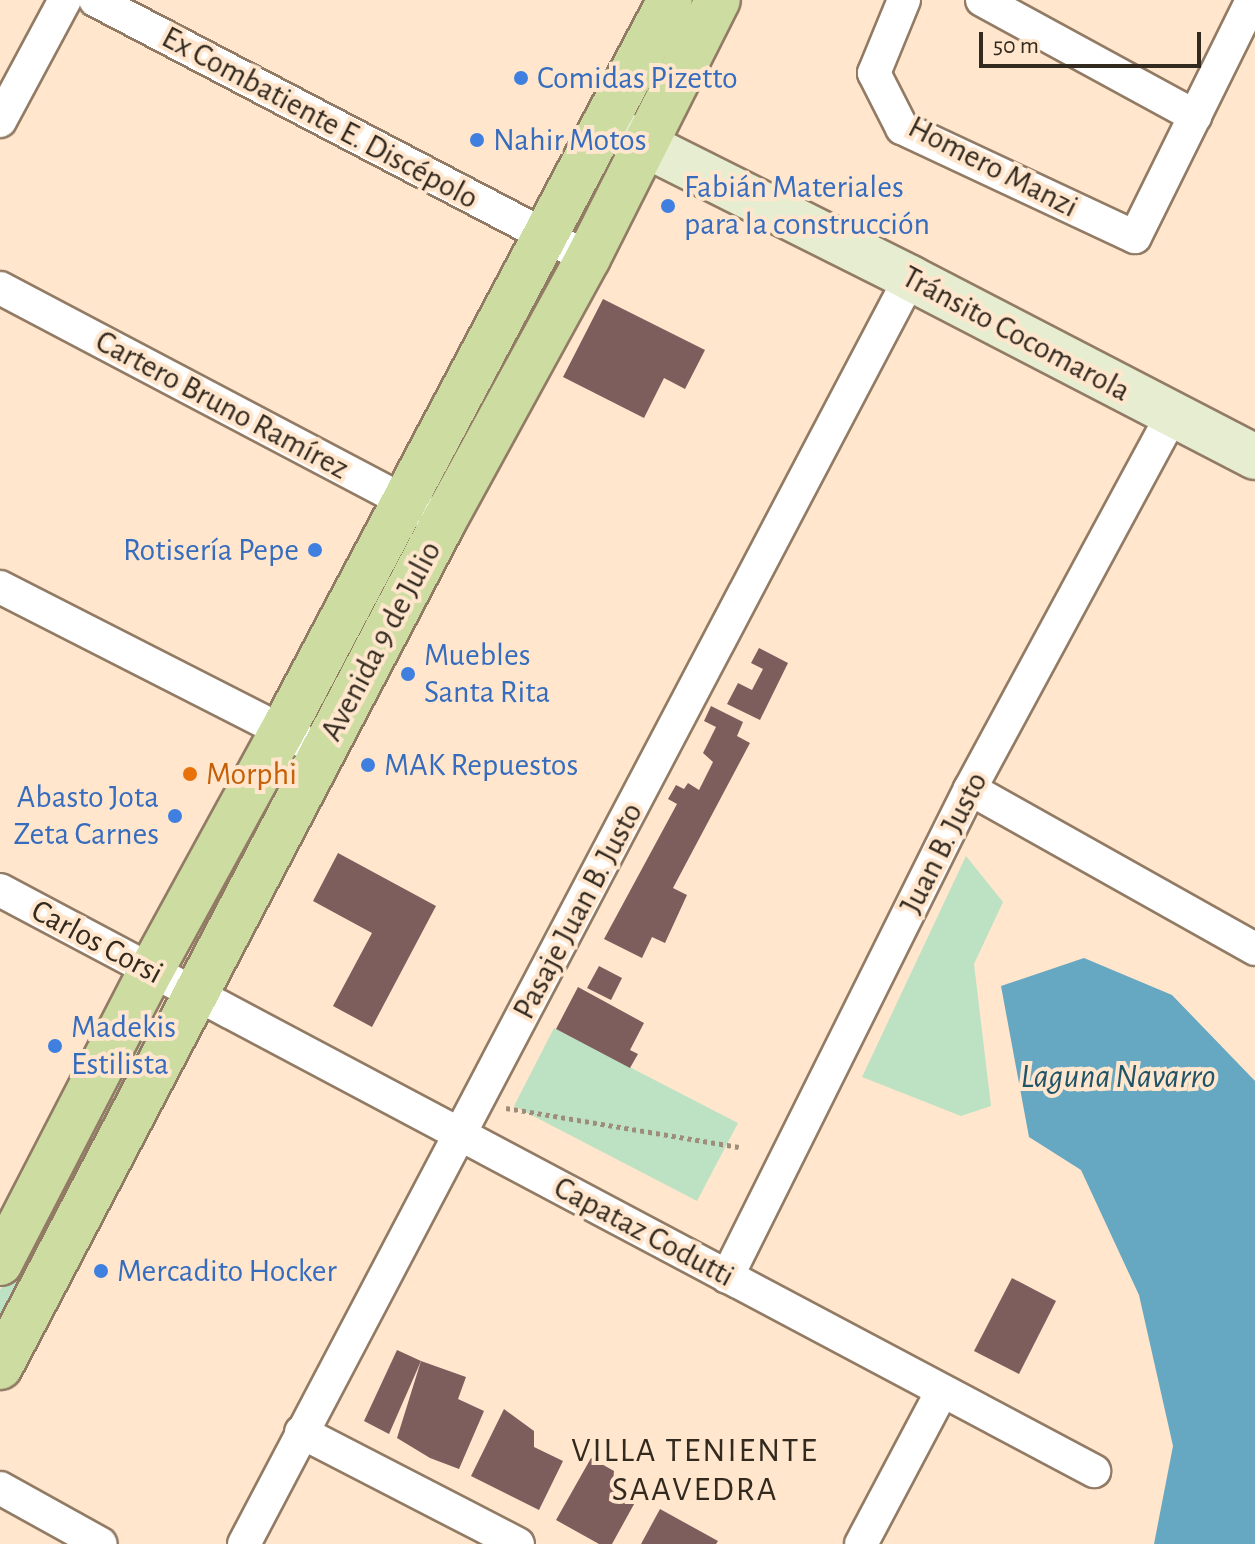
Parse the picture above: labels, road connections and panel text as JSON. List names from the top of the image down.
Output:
{
  "streets": {
    "main road": ["Avenida 9 de Julio"],
    "street": [
      "Ex Combatiente E. Discépolo",
      "Homero Manzi",
      "Tránsito Cocomarola",
      "Cartero Bruno Ramírez",
      "Juan B. Justo",
      "Pasaje Juan B. Justo",
      "Carlos Corsi",
      "Capataz Codutti"
    ]
  },
  "crossings": [
    ["Ex Combatiente E. Discépolo", "Avenida 9 de Julio"],
    ["Tránsito Cocomarola", "Avenida 9 de Julio"],
    ["Tránsito Cocomarola", "Juan B. Justo"],
    ["Tránsito Cocomarola", "Pasaje Juan B. Justo"],
    ["Cartero Bruno Ramírez", "Avenida 9 de Julio"],
    ["Avenida 9 de Julio", "Carlos Corsi"],
    ["Avenida 9 de Julio", "Capataz Codutti"],
    ["Juan B. Justo", "Capataz Codutti"],
    ["Pasaje Juan B. Justo", "Capataz Codutti"],
    ["Carlos Corsi", "Capataz Codutti"]
  ],
  "districts": ["VILLA TENIENTE SAAVEDRA"],
  "water": ["Laguna Navarro"],
  "places": [
    "Comidas Pizetto",
    "Nahir Motos",
    "Fabián Materiales para la construcción",
    "Rotisería Pepe",
    "Muebles Santa Rita",
    "MAK Repuestos",
    "Morphi",
    "Abasto Jota Zeta Carnes",
    "Madekis Estilista",
    "Mercadito Hocker"
  ],
  "scale_bar": "50 m"
}
